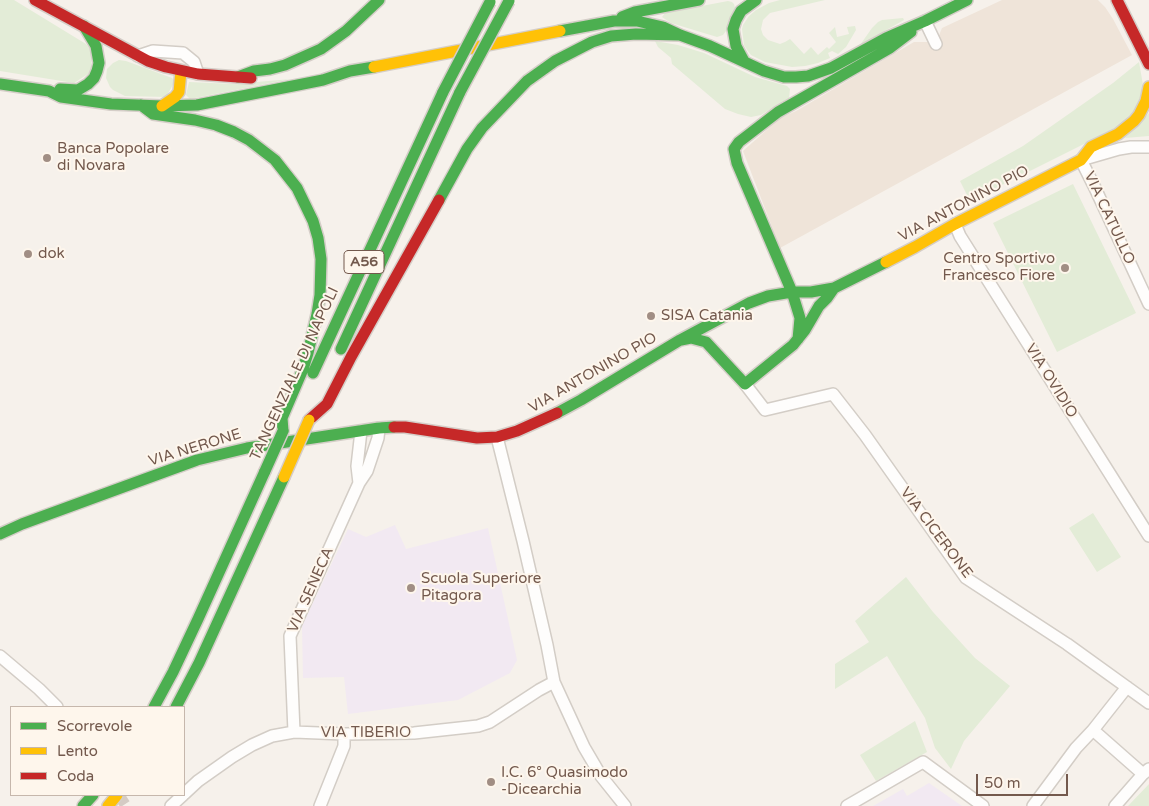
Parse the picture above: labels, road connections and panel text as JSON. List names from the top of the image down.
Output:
{
  "streets": {
    "main road": [
      "VIA ANTONINO PIO",
      "A56",
      "TANGENZIALE DI NAPOLI",
      "VIA NERONE"
    ],
    "street": [
      "VIA CATULLO",
      "VIA OVIDIO",
      "VIA CICERONE",
      "VIA SENECA",
      "VIA TIBERIO"
    ]
  },
  "crossings": [
    ["VIA ANTONINO PIO", "VIA CATULLO"],
    ["VIA ANTONINO PIO", "VIA OVIDIO"],
    ["VIA ANTONINO PIO", "VIA NERONE"],
    ["VIA ANTONINO PIO", "VIA CICERONE"],
    ["VIA NERONE", "VIA SENECA"],
    ["VIA SENECA", "VIA TIBERIO"]
  ],
  "places": [
    "Banca Popolare di Novara",
    "dok",
    "Centro Sportivo Francesco Fiore",
    "SISA Catania",
    "Scuola Superiore Pitagora",
    "I.C. 6° Quasimodo -Dicearchia"
  ],
  "legend": ["Scorrevole", "Lento", "Coda"],
  "scale_bar": "50 m"
}
